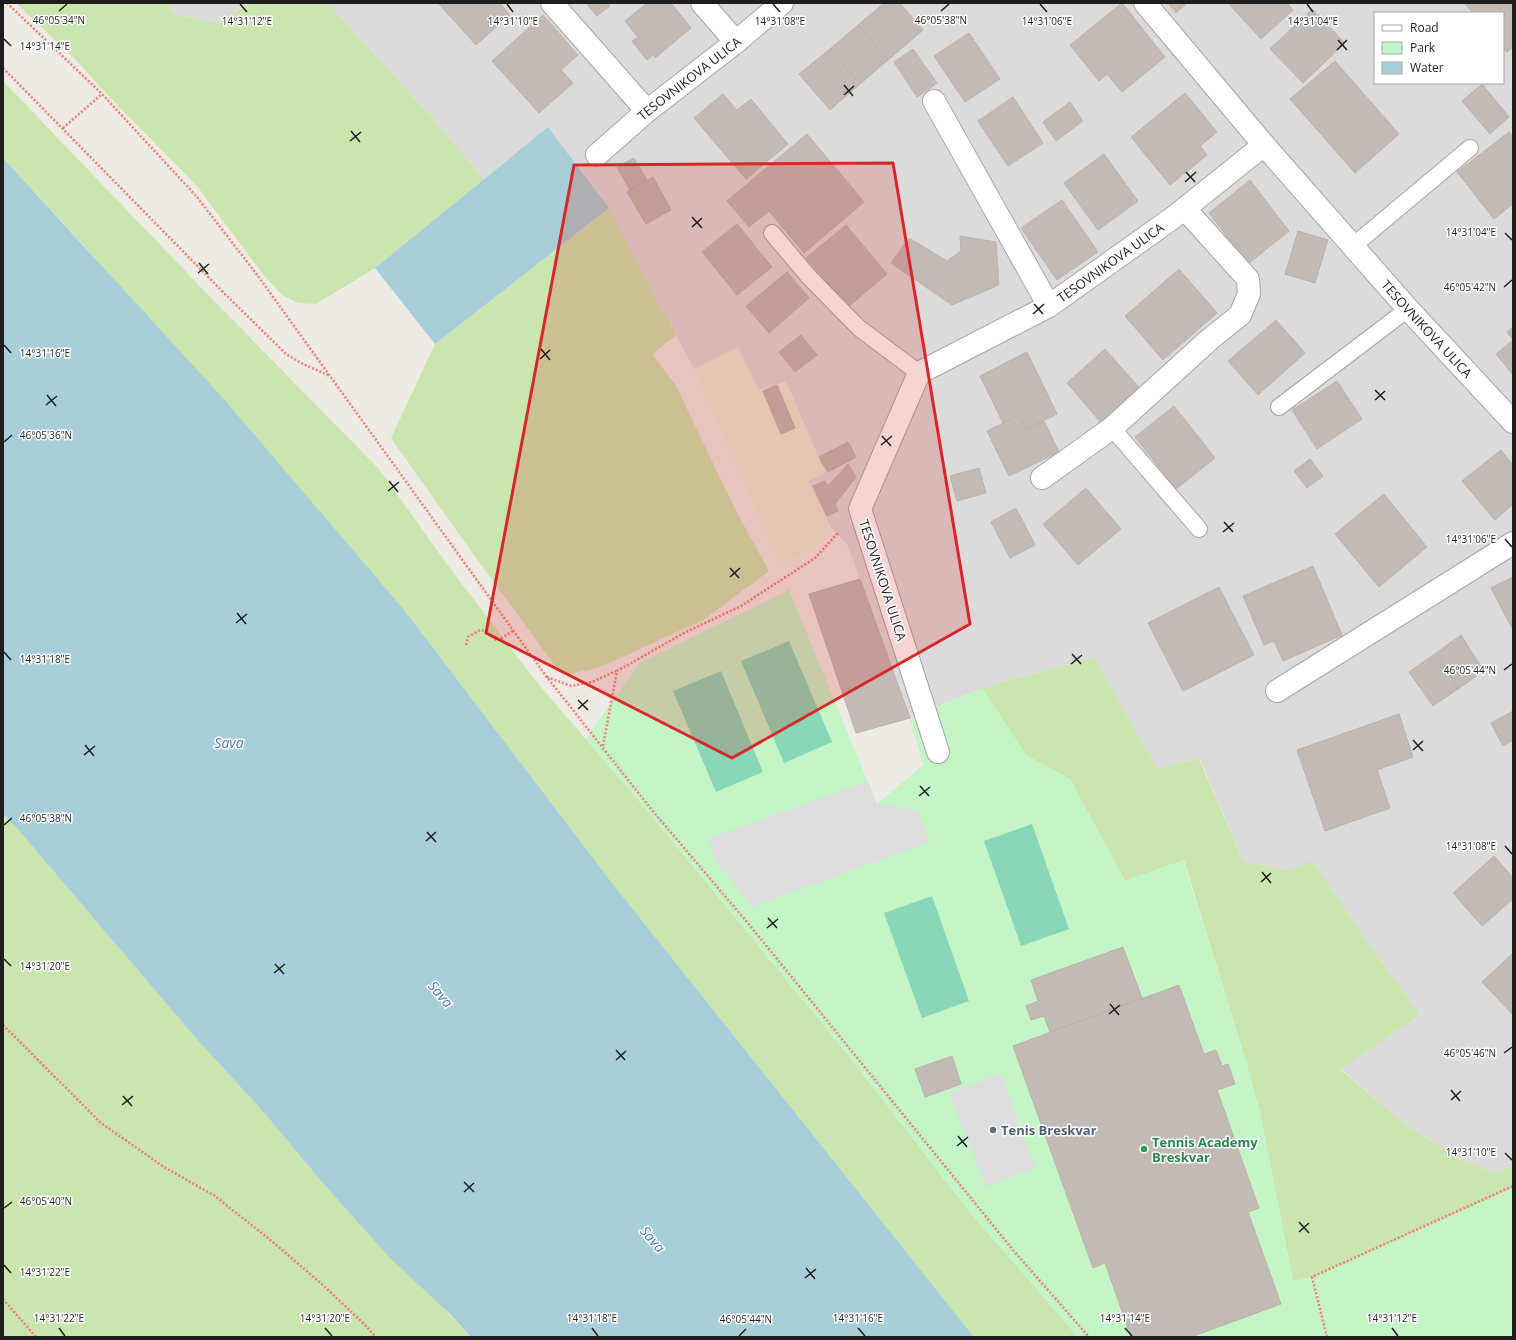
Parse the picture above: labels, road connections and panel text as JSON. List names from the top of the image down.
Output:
{
  "streets": {
    "street": ["TESOVNIKOVA ULICA"]
  },
  "water": ["Sava"],
  "places": ["Tenis Breskvar", "Tennis Academy Breskvar"],
  "legend": ["Road", "Park", "Water"],
  "coordinates": [
    "46°05'34\"N",
    "46°05'38\"N",
    "14°31'12\"E",
    "14°31'08\"E",
    "14°31'06\"E",
    "14°31'10\"E",
    "14°31'04\"E",
    "14°31'14\"E",
    "46°05'42\"N",
    "14°31'16\"E",
    "46°05'36\"N",
    "14°31'18\"E",
    "46°05'44\"N",
    "14°31'20\"E",
    "46°05'46\"N",
    "46°05'40\"N",
    "14°31'22\"E"
  ]
}
